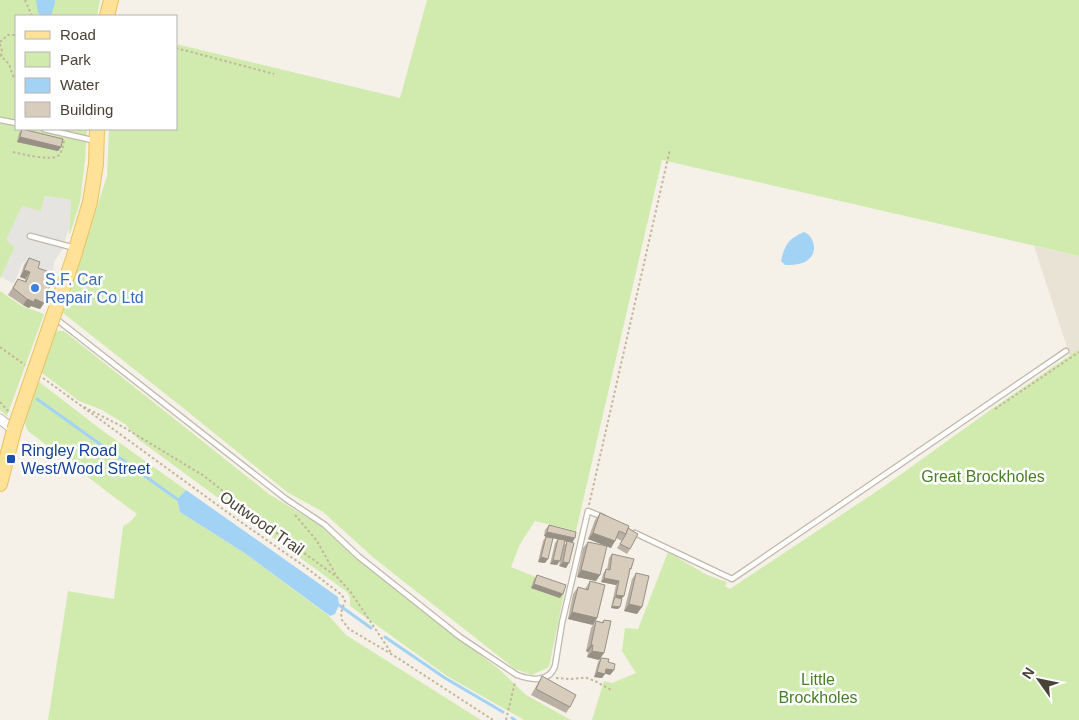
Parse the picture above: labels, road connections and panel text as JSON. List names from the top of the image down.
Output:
{
  "streets": {
    "path": ["Outwood Trail"]
  },
  "parks": ["Great Brockholes", "Little Brockholes"],
  "places": {
    "other": ["S.F. Car Repair Co Ltd"],
    "transit": ["Ringley Road West/Wood Street"]
  },
  "legend": [
    "Road",
    "Park",
    "Water",
    "Building"
  ],
  "north": "top left"
}
